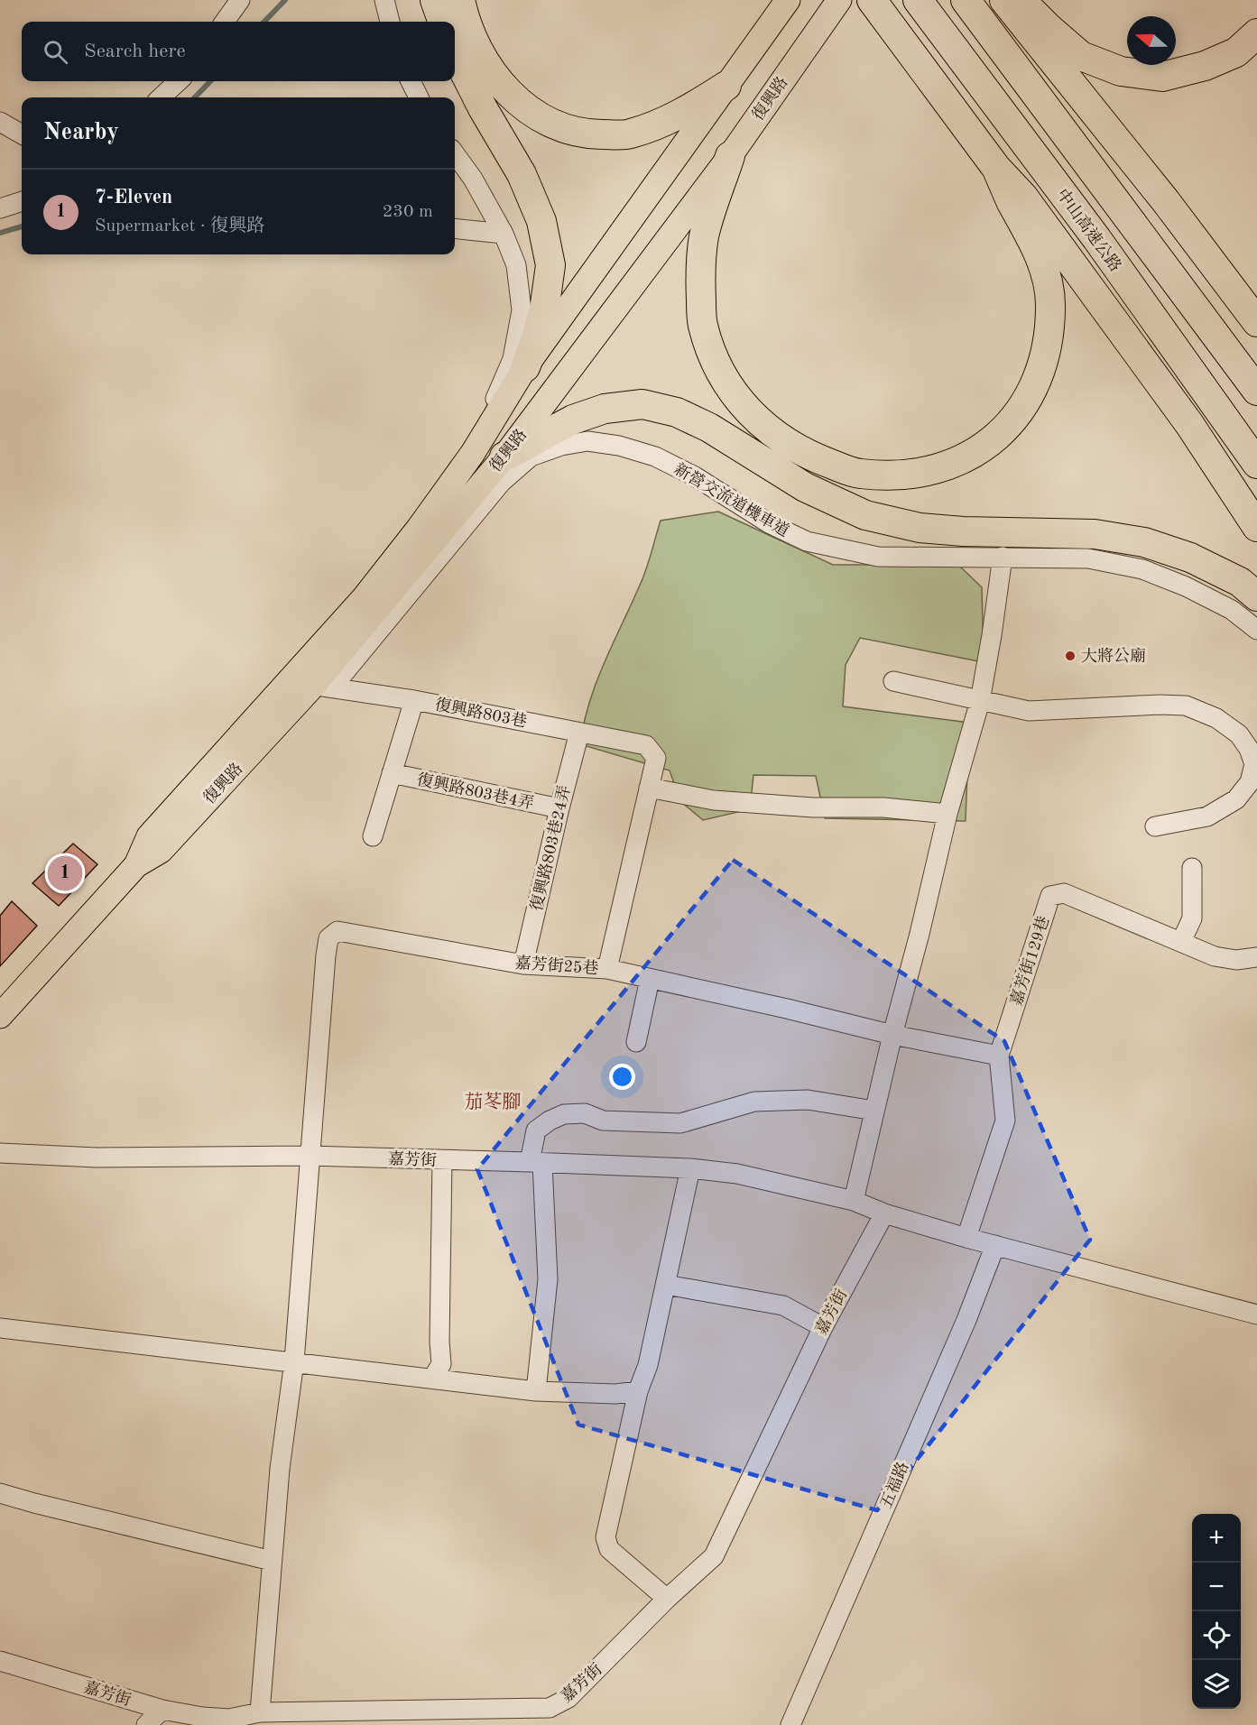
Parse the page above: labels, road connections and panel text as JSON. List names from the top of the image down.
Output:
{
  "streets": {
    "highway": ["中山高速公路"],
    "main road": ["復興路"],
    "street": [
      "新營交流道機車道",
      "復興路803巷",
      "復興路803巷4弄",
      "復興路803巷24弄",
      "嘉芳街129巷",
      "嘉芳街25巷",
      "嘉芳街",
      "五福路"
    ]
  },
  "crossings": [
    ["復興路", "新營交流道機車道"],
    ["復興路", "復興路803巷"],
    ["新營交流道機車道", "復興路803巷"],
    ["復興路803巷", "復興路803巷24弄"],
    ["復興路803巷4弄", "復興路803巷24弄"],
    ["復興路803巷24弄", "嘉芳街25巷"],
    ["嘉芳街129巷", "嘉芳街25巷"],
    ["嘉芳街129巷", "嘉芳街"],
    ["嘉芳街25巷", "嘉芳街"],
    ["嘉芳街", "五福路"]
  ],
  "districts": ["茄苳腳"],
  "places": ["大將公廟"],
  "north": "left",
  "page": {
    "search": "Search here",
    "heading": "Nearby",
    "list": [
      {
        "mark": "1",
        "name": "7-Eleven",
        "note": "Supermarket · 復興路",
        "value": "230 m"
      }
    ],
    "pins": "1",
    "map_buttons": ["+", "−"]
  }
}
